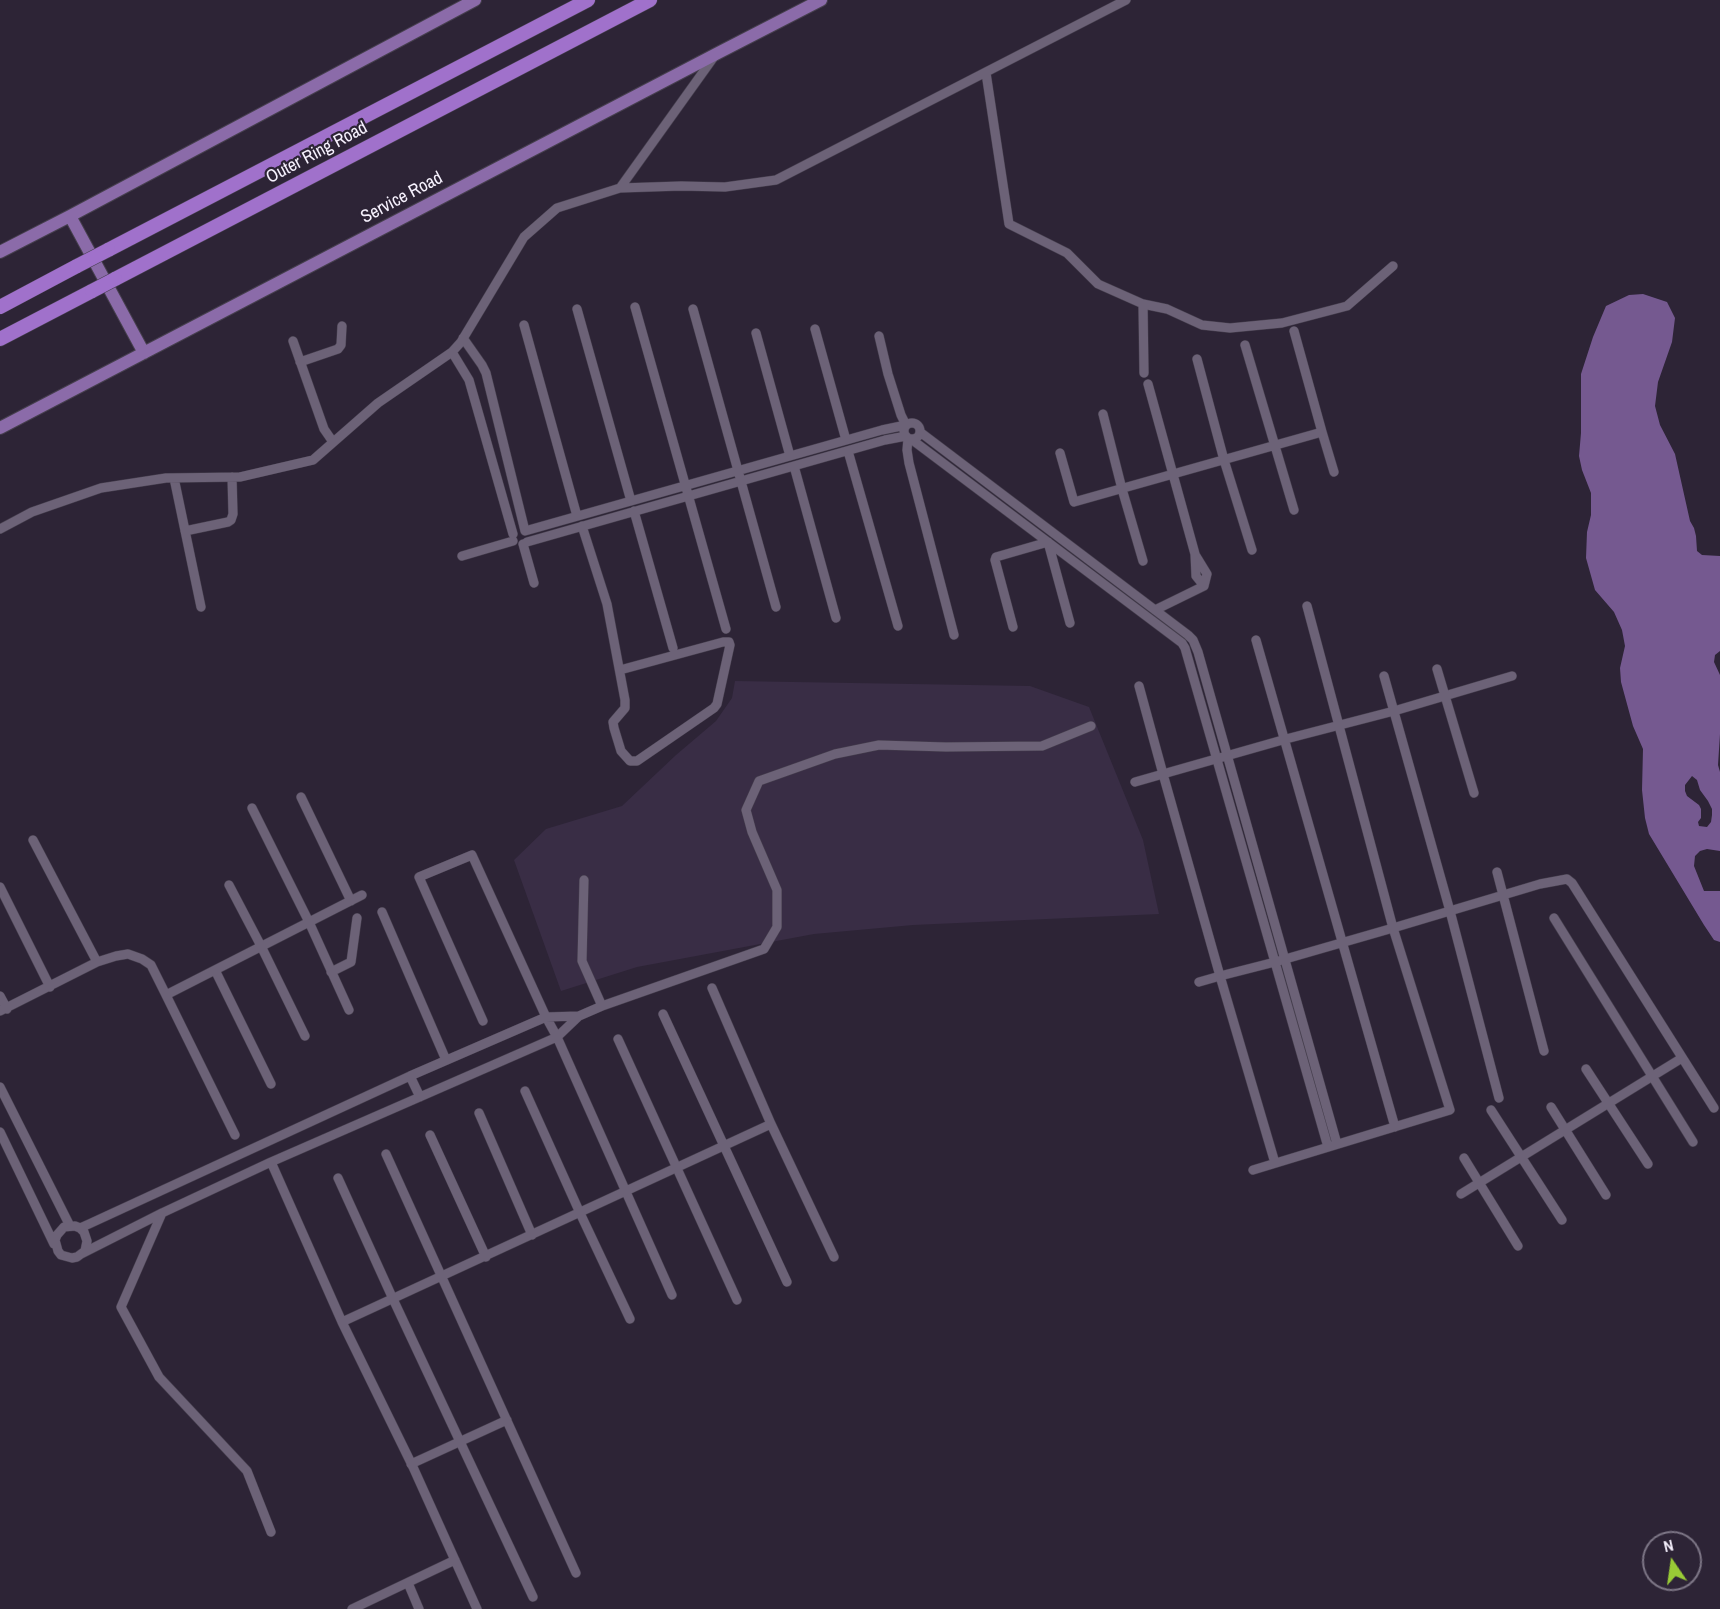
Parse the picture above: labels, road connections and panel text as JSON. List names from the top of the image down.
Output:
{
  "streets": {
    "highway": ["Outer Ring Road"],
    "main road": ["Service Road"]
  },
  "north": "top"
}
